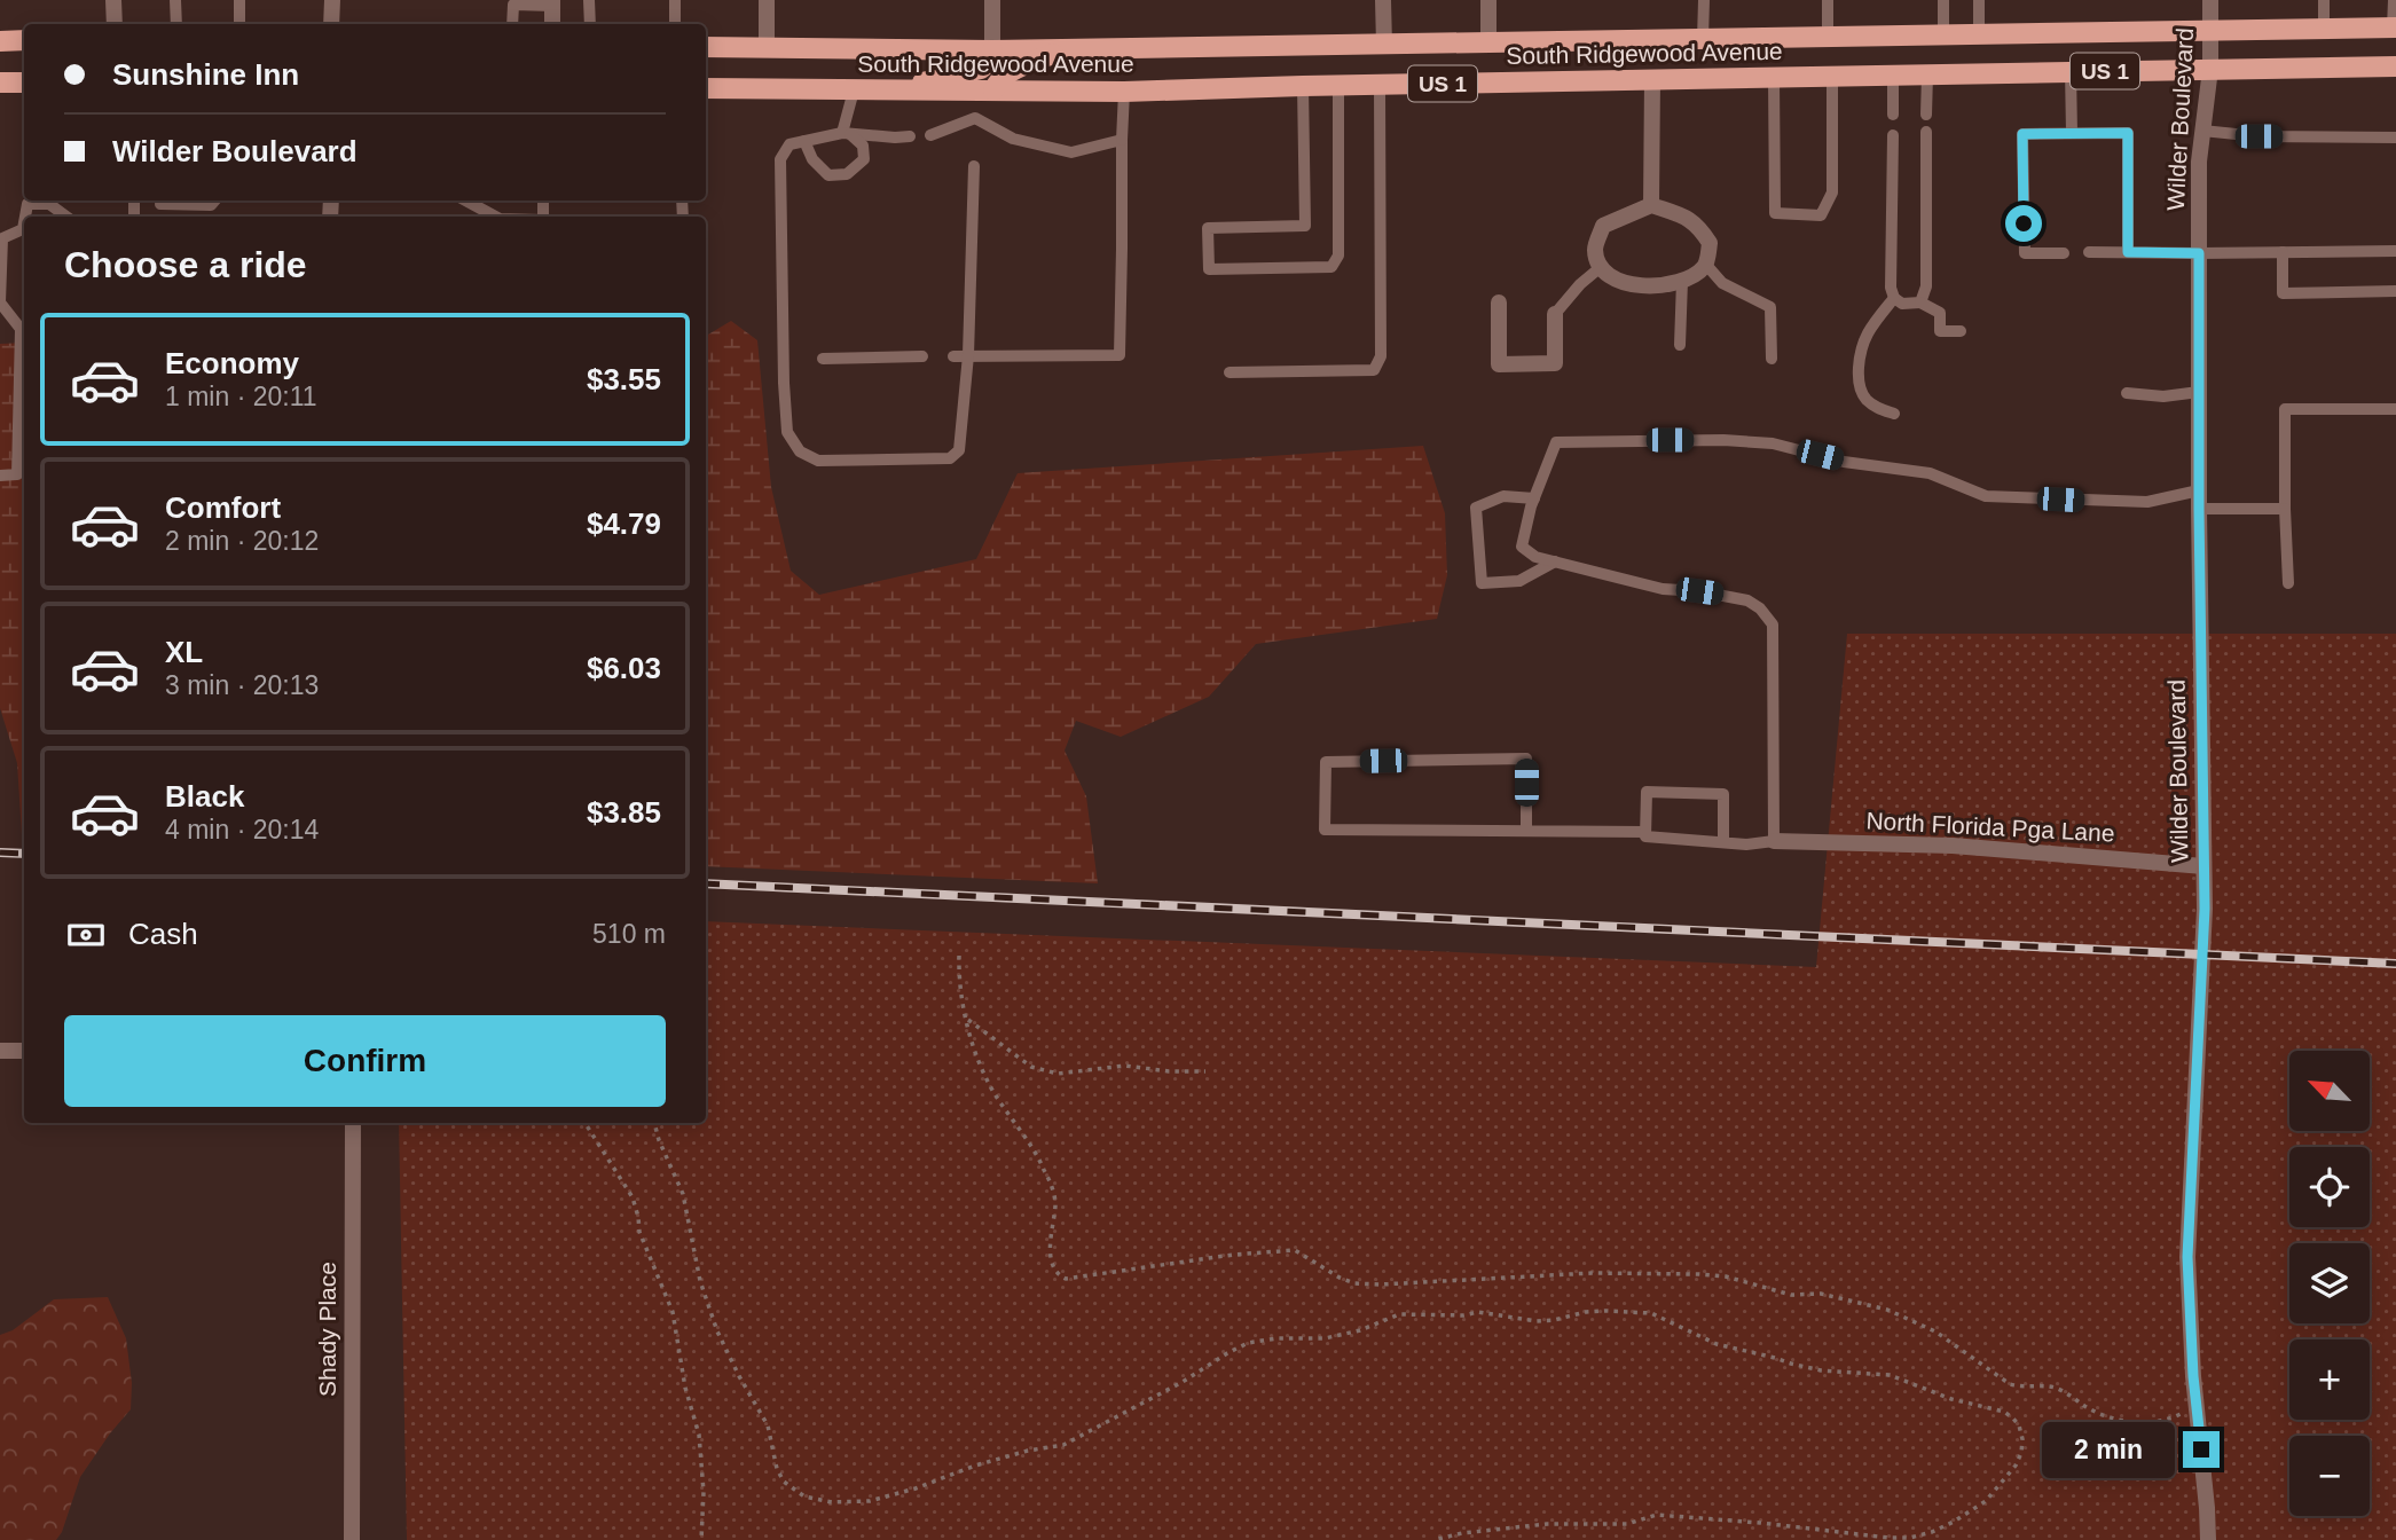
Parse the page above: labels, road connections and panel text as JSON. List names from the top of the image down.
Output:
{
  "streets": {
    "main road": ["South Ridgewood Avenue", "US 1"],
    "street": ["Wilder Boulevard", "North Florida Pga Lane", "Shady Place"]
  },
  "crossings": [
    ["South Ridgewood Avenue", "Wilder Boulevard"],
    ["Wilder Boulevard", "North Florida Pga Lane"]
  ],
  "north": "top left",
  "page": {
    "banner": ["Sunshine Inn", "Wilder Boulevard"],
    "heading": "Choose a ride",
    "list": [
      {
        "name": "Economy",
        "note": "1 min · 20:11",
        "value": "$3.55"
      },
      {
        "name": "Comfort",
        "note": "2 min · 20:12",
        "value": "$4.79"
      },
      {
        "name": "XL",
        "note": "3 min · 20:13",
        "value": "$6.03"
      },
      {
        "name": "Black",
        "note": "4 min · 20:14",
        "value": "$3.85"
      }
    ],
    "pay": ["Cash", "510 m"],
    "buttons": "Confirm",
    "map_buttons": ["+", "−"],
    "bubble": "2 min"
  }
}
